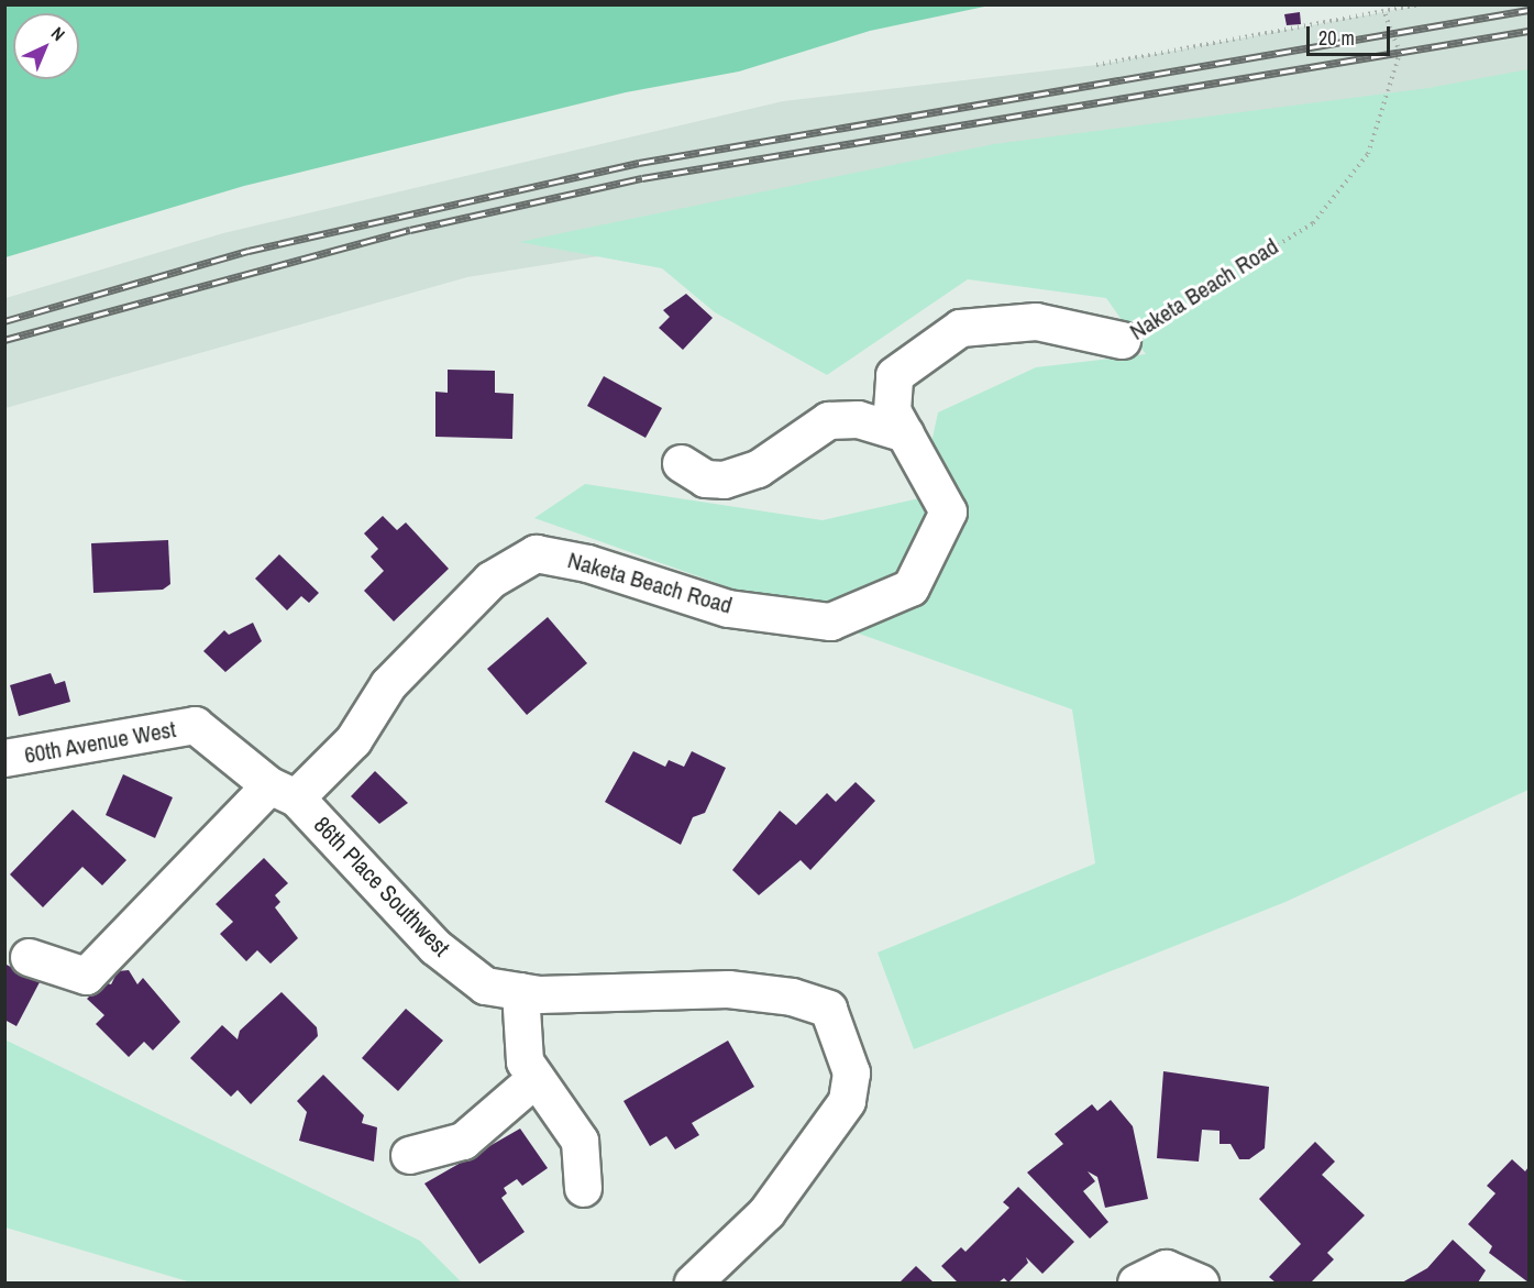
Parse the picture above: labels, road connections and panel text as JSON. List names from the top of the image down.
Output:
{
  "streets": {
    "street": ["Naketa Beach Road", "60th Avenue West", "86th Place Southwest"]
  },
  "crossings": [
    ["Naketa Beach Road", "86th Place Southwest"],
    ["60th Avenue West", "86th Place Southwest"]
  ],
  "scale_bar": "20 m",
  "north": "top right"
}
